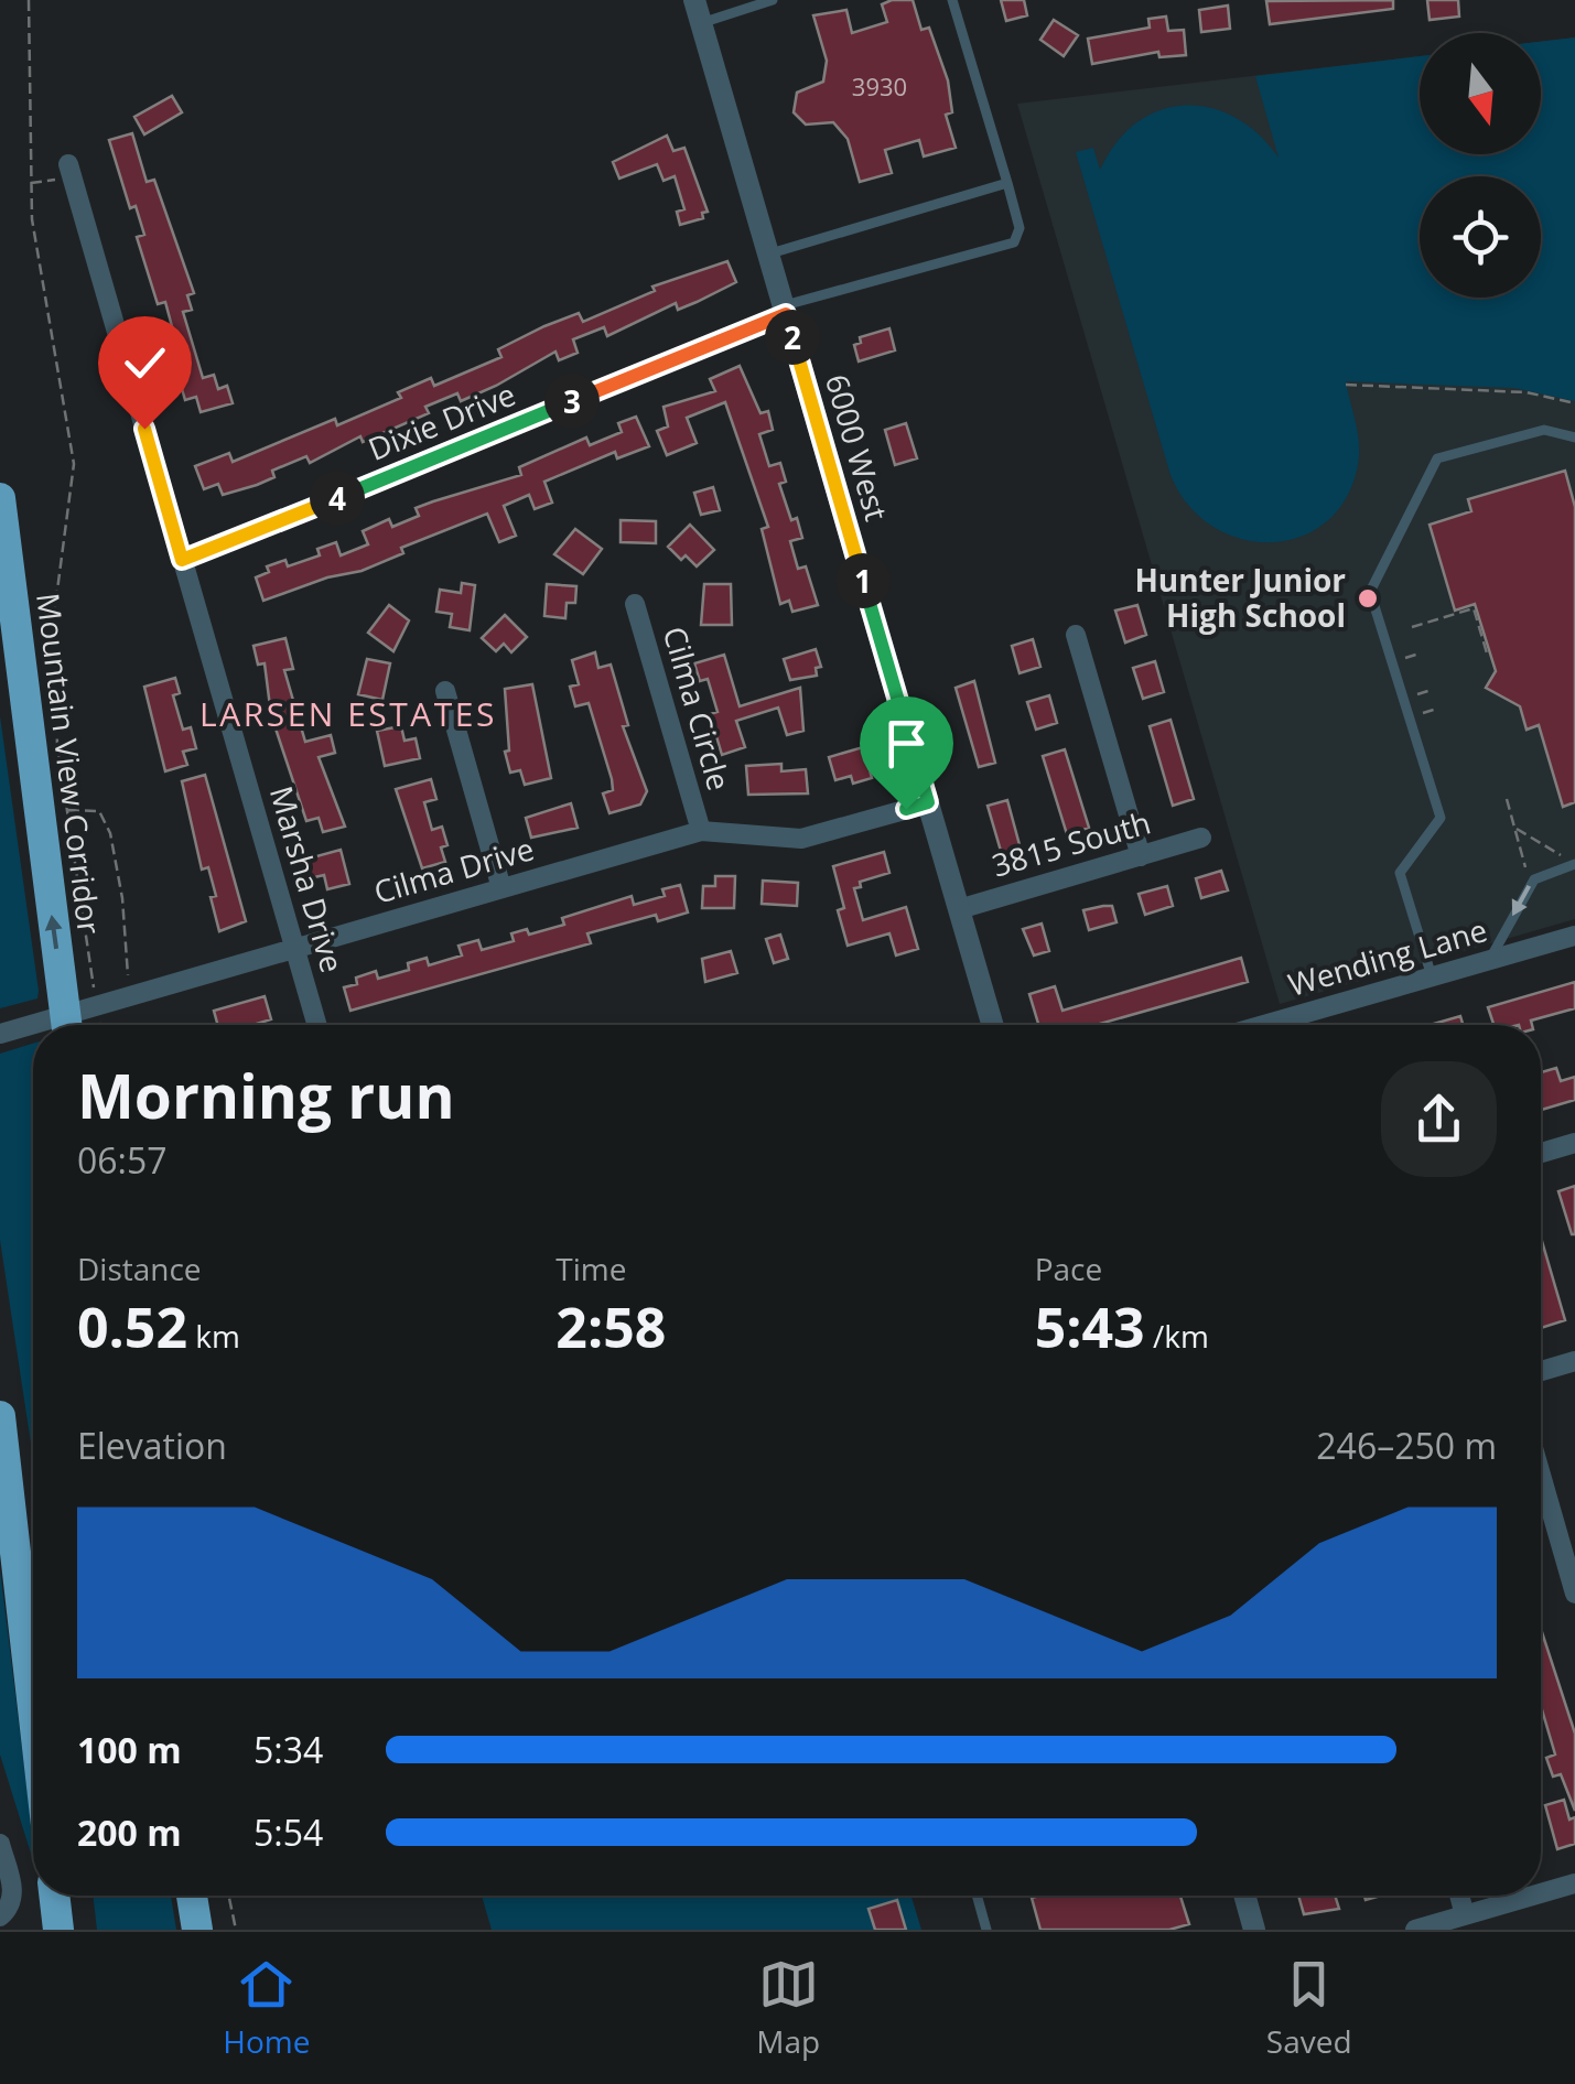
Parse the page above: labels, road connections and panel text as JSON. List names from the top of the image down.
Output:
{
  "streets": {
    "highway": ["Mountain View Corridor"],
    "street": [
      "Dixie Drive",
      "6000 West",
      "Cilma Circle",
      "3815 South",
      "Cilma Drive",
      "Marsha Drive",
      "Wending Lane"
    ]
  },
  "crossings": [
    ["Dixie Drive", "6000 West"],
    ["Dixie Drive", "Marsha Drive"],
    ["6000 West", "3815 South"],
    ["6000 West", "Cilma Drive"],
    ["Cilma Circle", "Cilma Drive"],
    ["Cilma Drive", "Marsha Drive"]
  ],
  "one_way": ["Mountain View Corridor"],
  "districts": ["LARSEN ESTATES"],
  "places": ["Hunter Junior High School"],
  "house_numbers": ["3930"],
  "north": "bottom",
  "page": {
    "pins": [
      "2",
      "3",
      "4",
      "1"
    ],
    "heading": ["Morning run", "06:57"],
    "stats": [
      ["Distance", "0.52 km"],
      ["Time", "2:58"],
      ["Pace", "5:43 /km"]
    ],
    "chart": ["Elevation", "246–250 m"],
    "list": [
      {
        "name": "100 m",
        "note": "5:34"
      },
      {
        "name": "200 m",
        "note": "5:54"
      }
    ],
    "tabs": ["Home", "Map", "Saved"]
  }
}
